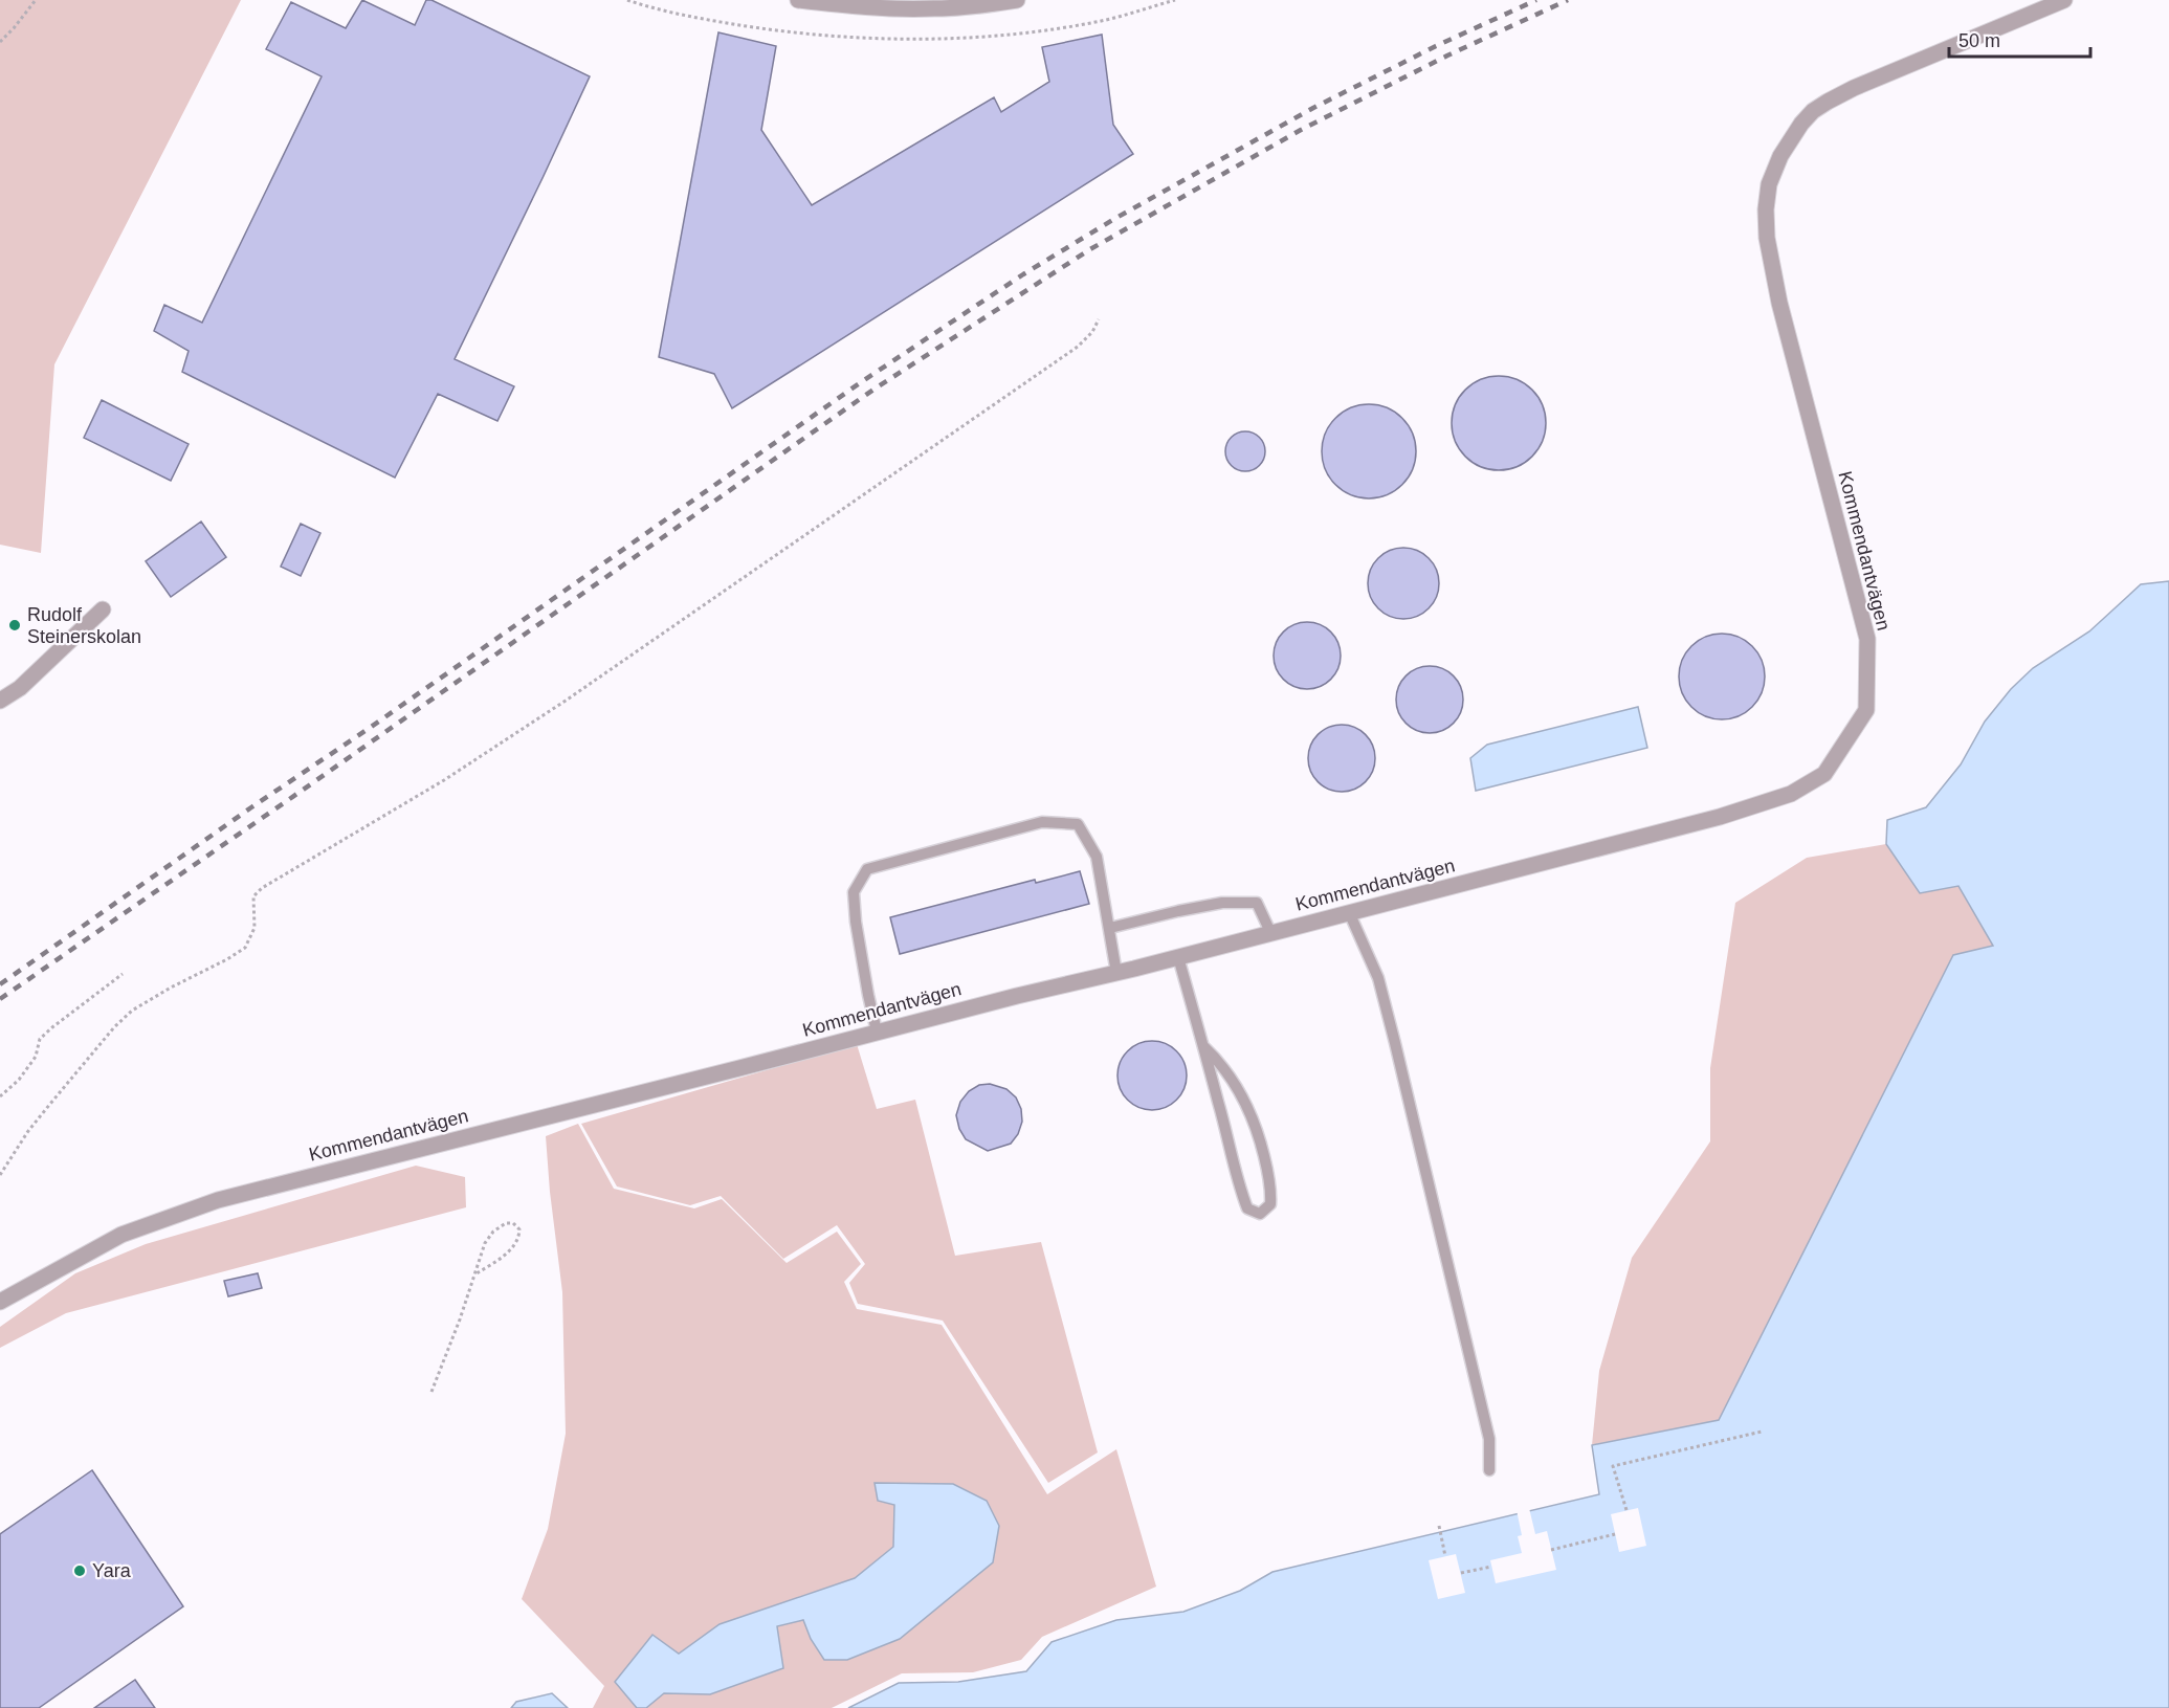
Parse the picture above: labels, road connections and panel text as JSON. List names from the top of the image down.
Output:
{
  "streets": {
    "street": ["Kommendantvägen"]
  },
  "places": ["Rudolf Steinerskolan", "Yara"],
  "scale_bar": "50 m"
}
